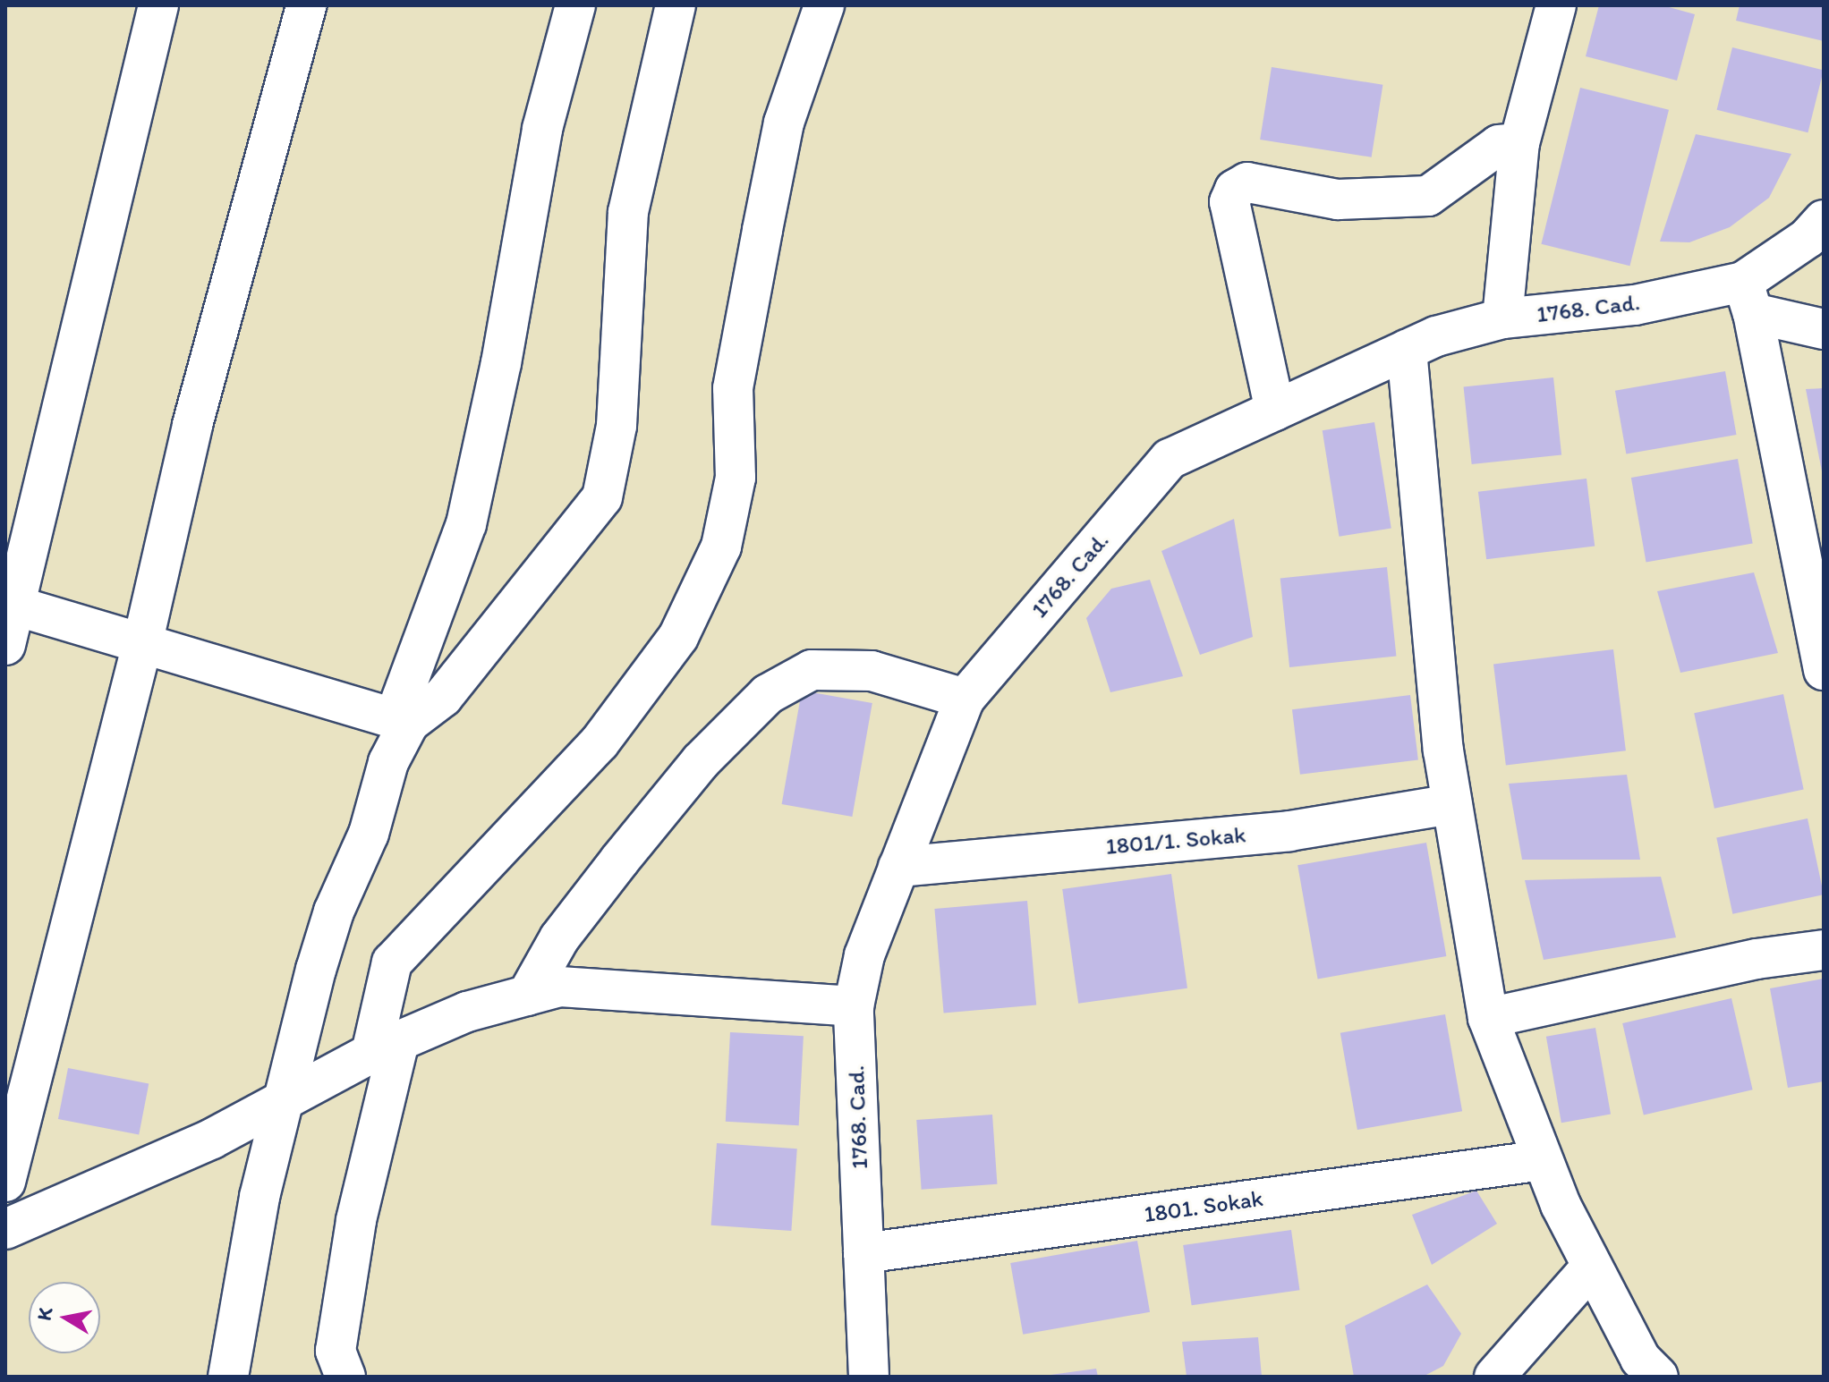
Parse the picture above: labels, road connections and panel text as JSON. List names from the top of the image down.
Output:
{
  "streets": {
    "street": ["1768. Cad.", "1801/1. Sokak", "1801. Sokak"]
  },
  "crossings": [
    ["1768. Cad.", "1801/1. Sokak"],
    ["1768. Cad.", "1801. Sokak"]
  ],
  "north": "left"
}
